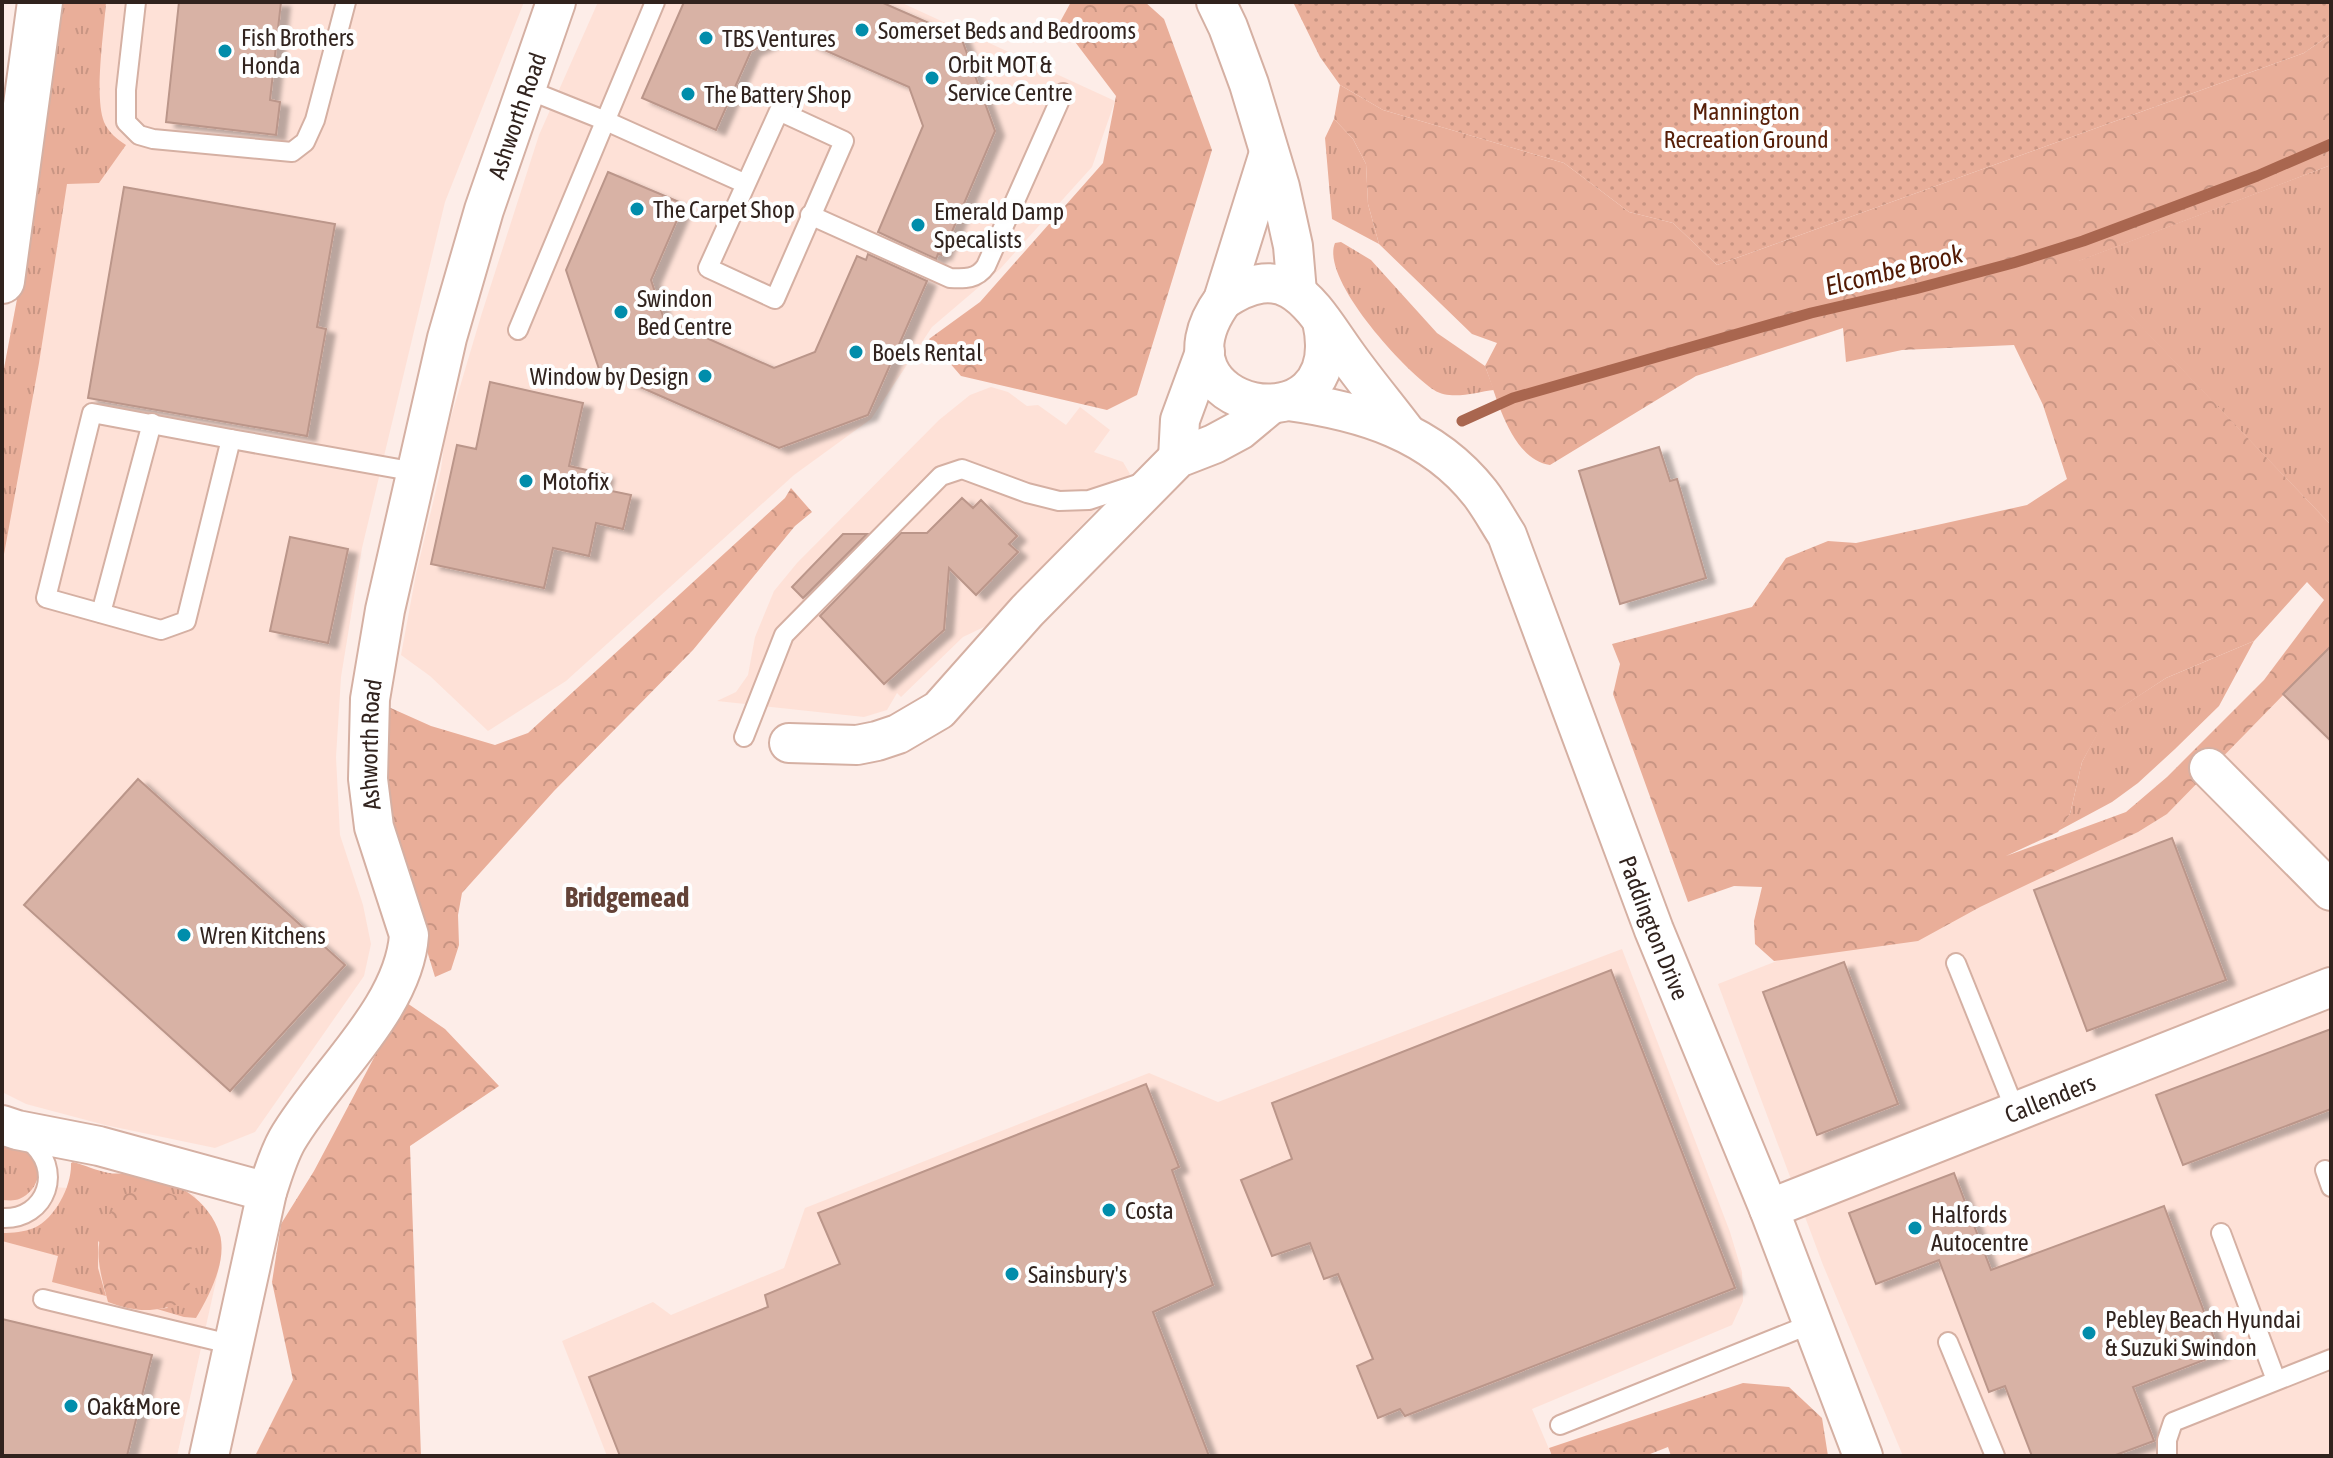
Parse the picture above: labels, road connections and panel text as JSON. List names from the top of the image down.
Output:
{
  "streets": {
    "street": ["Ashworth Road", "Paddington Drive", "Callenders"]
  },
  "crossings": [
    ["Paddington Drive", "Callenders"]
  ],
  "districts": ["Bridgemead"],
  "water": ["Elcombe Brook"],
  "parks": ["Mannington Recreation Ground"],
  "places": [
    "Somerset Beds and Bedrooms",
    "TBS Ventures",
    "Fish Brothers Honda",
    "Orbit MOT & Service Centre",
    "The Battery Shop",
    "The Carpet Shop",
    "Emerald Damp Specalists",
    "Swindon Bed Centre",
    "Boels Rental",
    "Window by Design",
    "Motofix",
    "Wren Kitchens",
    "Costa",
    "Halfords Autocentre",
    "Sainsbury's",
    "Pebley Beach Hyundai & Suzuki Swindon",
    "Oak&More"
  ]
}
